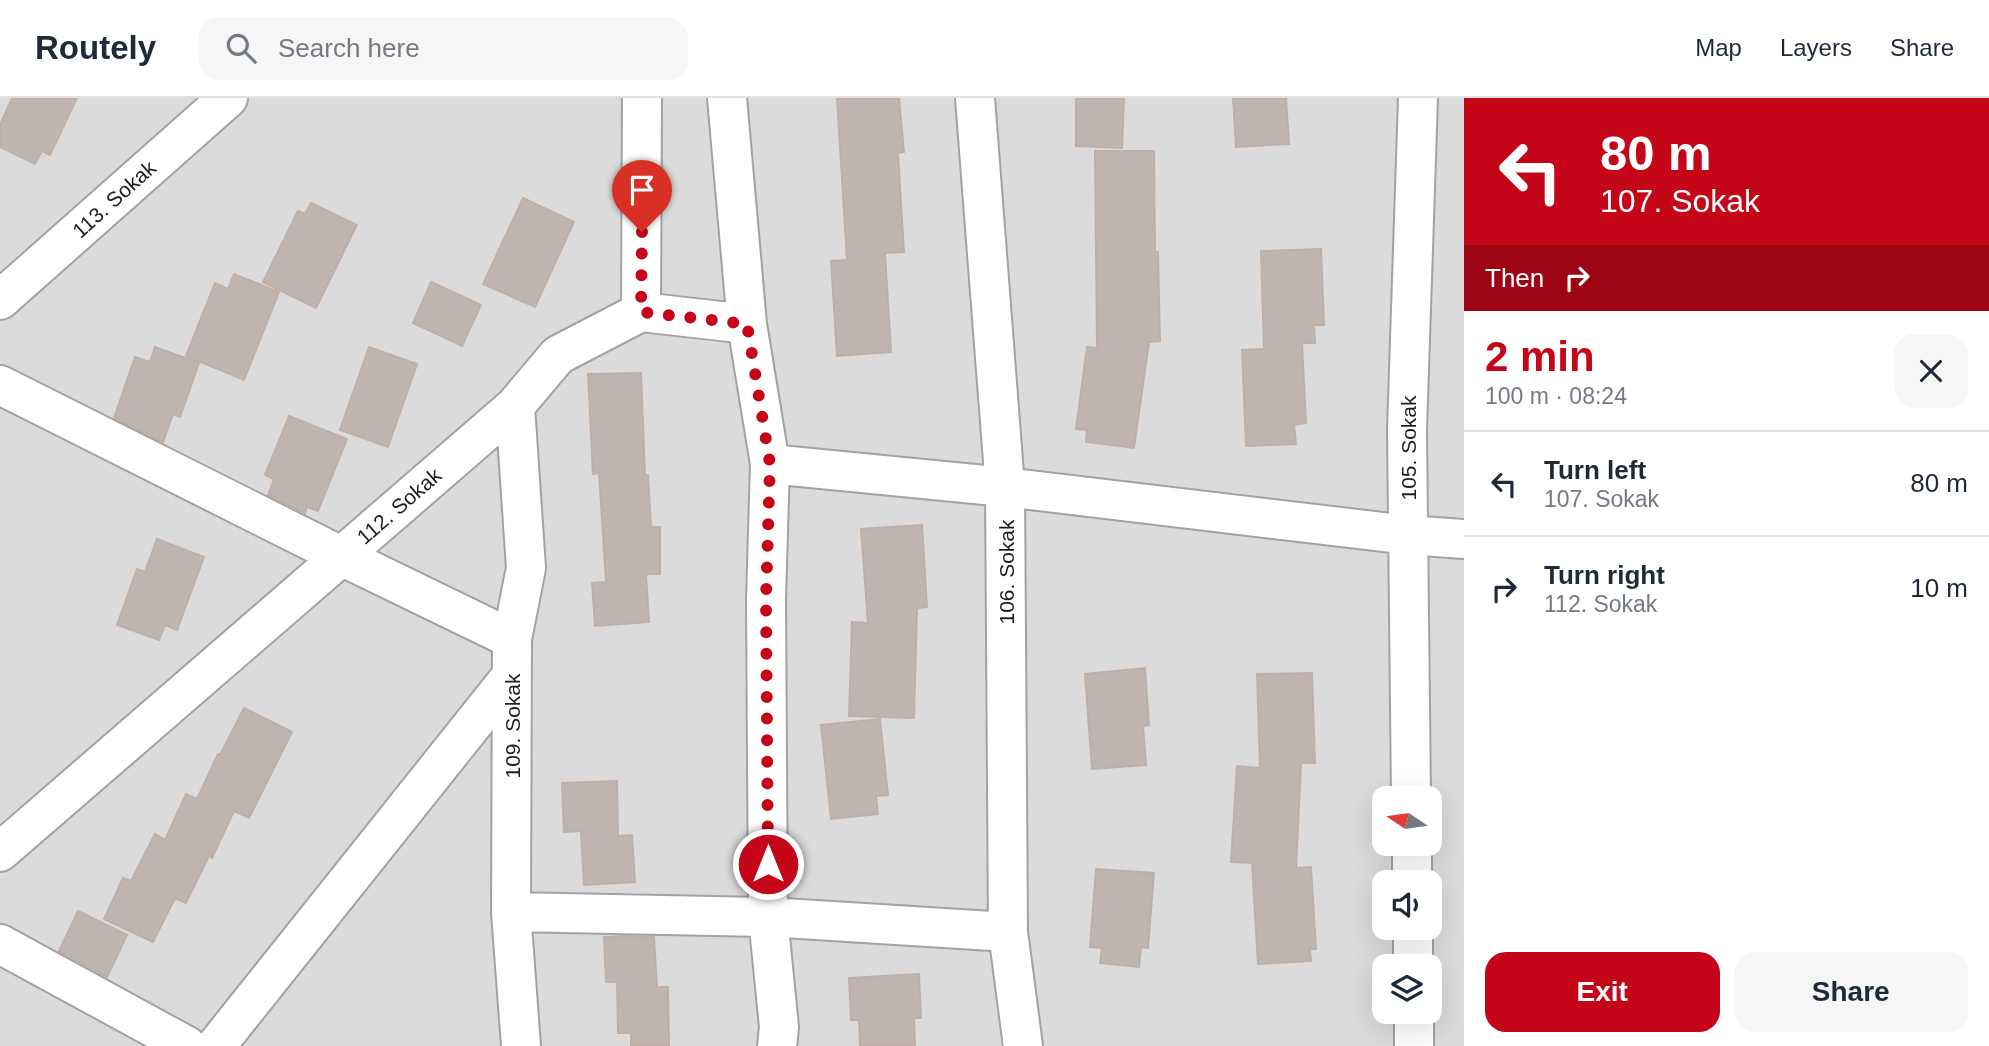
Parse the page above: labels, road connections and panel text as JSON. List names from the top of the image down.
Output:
{
  "streets": {
    "street": [
      "113. Sokak",
      "105. Sokak",
      "112. Sokak",
      "106. Sokak",
      "109. Sokak"
    ]
  },
  "crossings": [
    ["112. Sokak", "109. Sokak"]
  ],
  "north": "left",
  "page": {
    "header": "Routely",
    "search": "Search here",
    "nav": ["Map", "Layers", "Share"],
    "turn": ["80 m", "107. Sokak"],
    "then": "Then",
    "heading": ["2 min", "100 m · 08:24"],
    "list": [
      {
        "name": "Turn left",
        "note": "107. Sokak",
        "value": "80 m"
      },
      {
        "name": "Turn right",
        "note": "112. Sokak",
        "value": "10 m"
      }
    ],
    "buttons": ["Exit", "Share"]
  }
}
